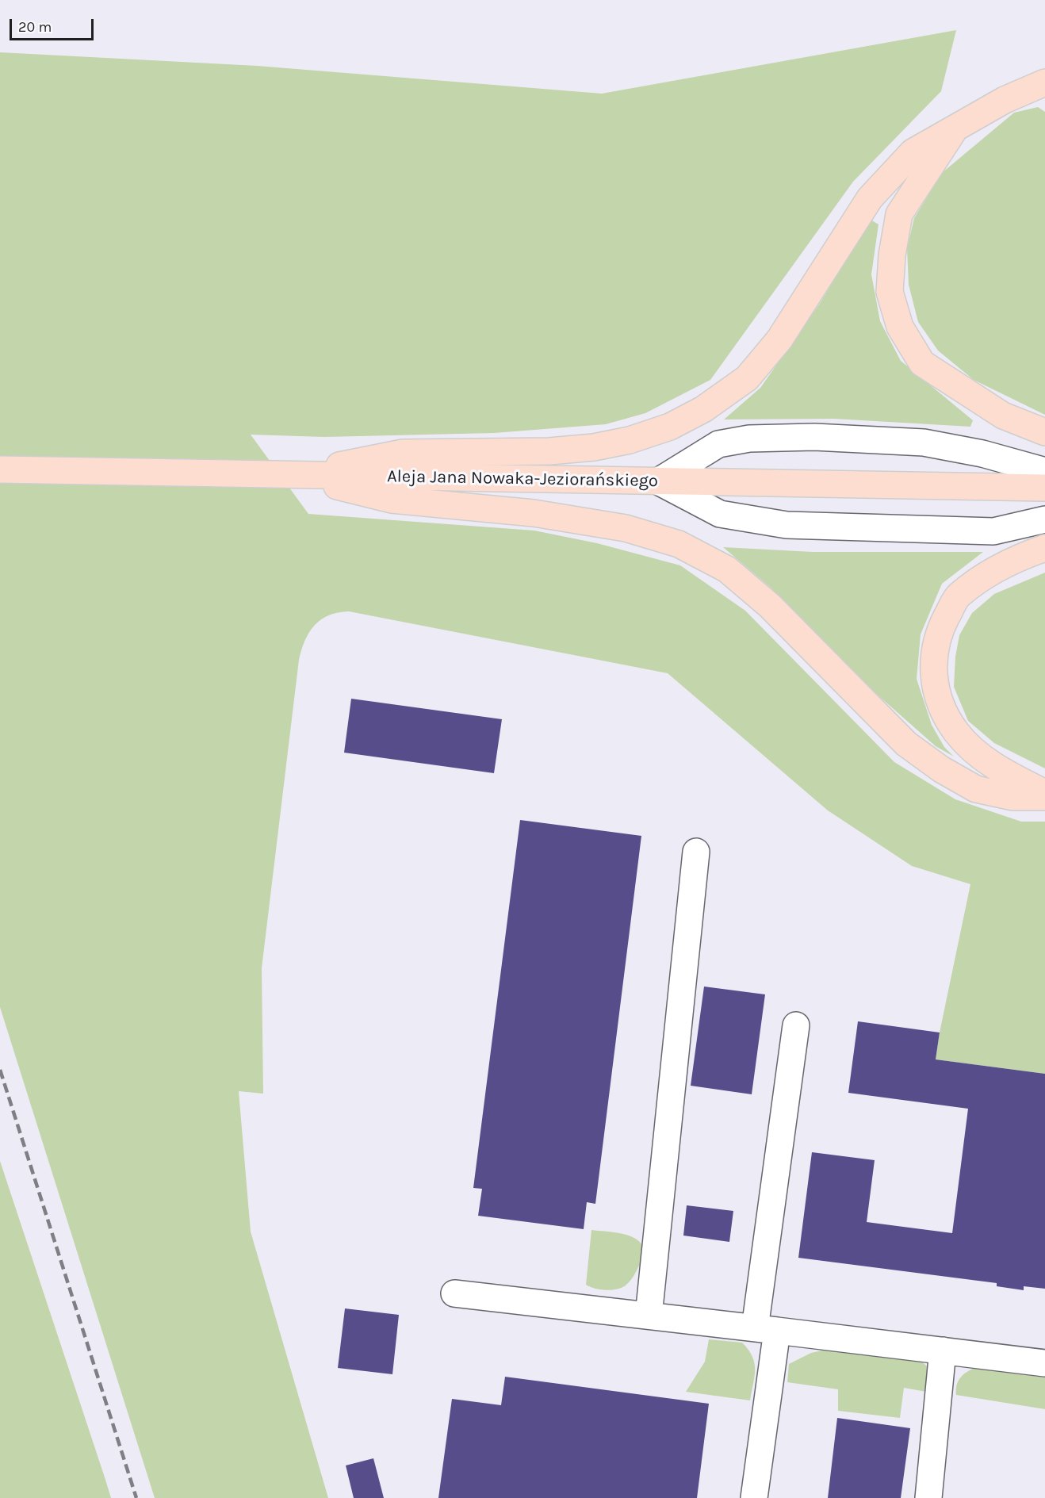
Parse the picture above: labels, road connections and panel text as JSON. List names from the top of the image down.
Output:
{
  "streets": {
    "main road": ["Aleja Jana Nowaka-Jeziorańskiego"]
  },
  "scale_bar": "20 m"
}
